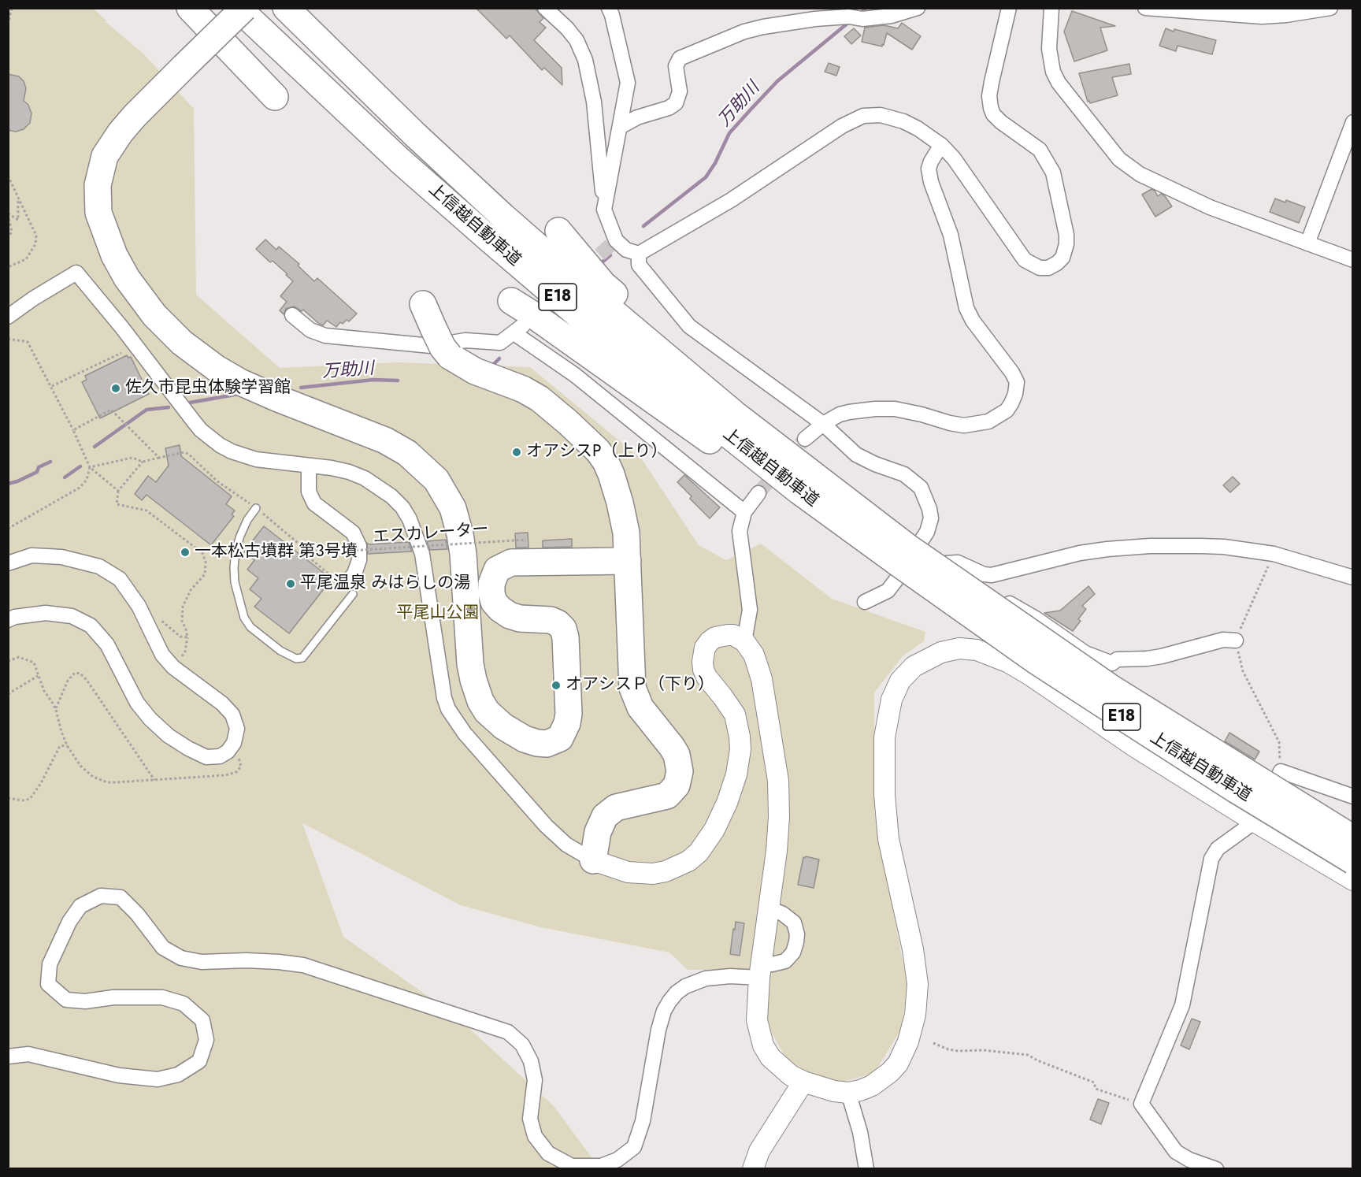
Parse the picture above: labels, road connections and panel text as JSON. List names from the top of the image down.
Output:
{
  "streets": {
    "highway": ["上信越自動車道", "E18"],
    "path": ["エスカレーター"]
  },
  "water": ["万助川"],
  "parks": ["平尾山公園"],
  "places": [
    "佐久市昆虫体験学習館",
    "オアシスP（上り）",
    "一本松古墳群 第3号墳",
    "平尾温泉 みはらしの湯",
    "オアシスＰ（下り）"
  ]
}
